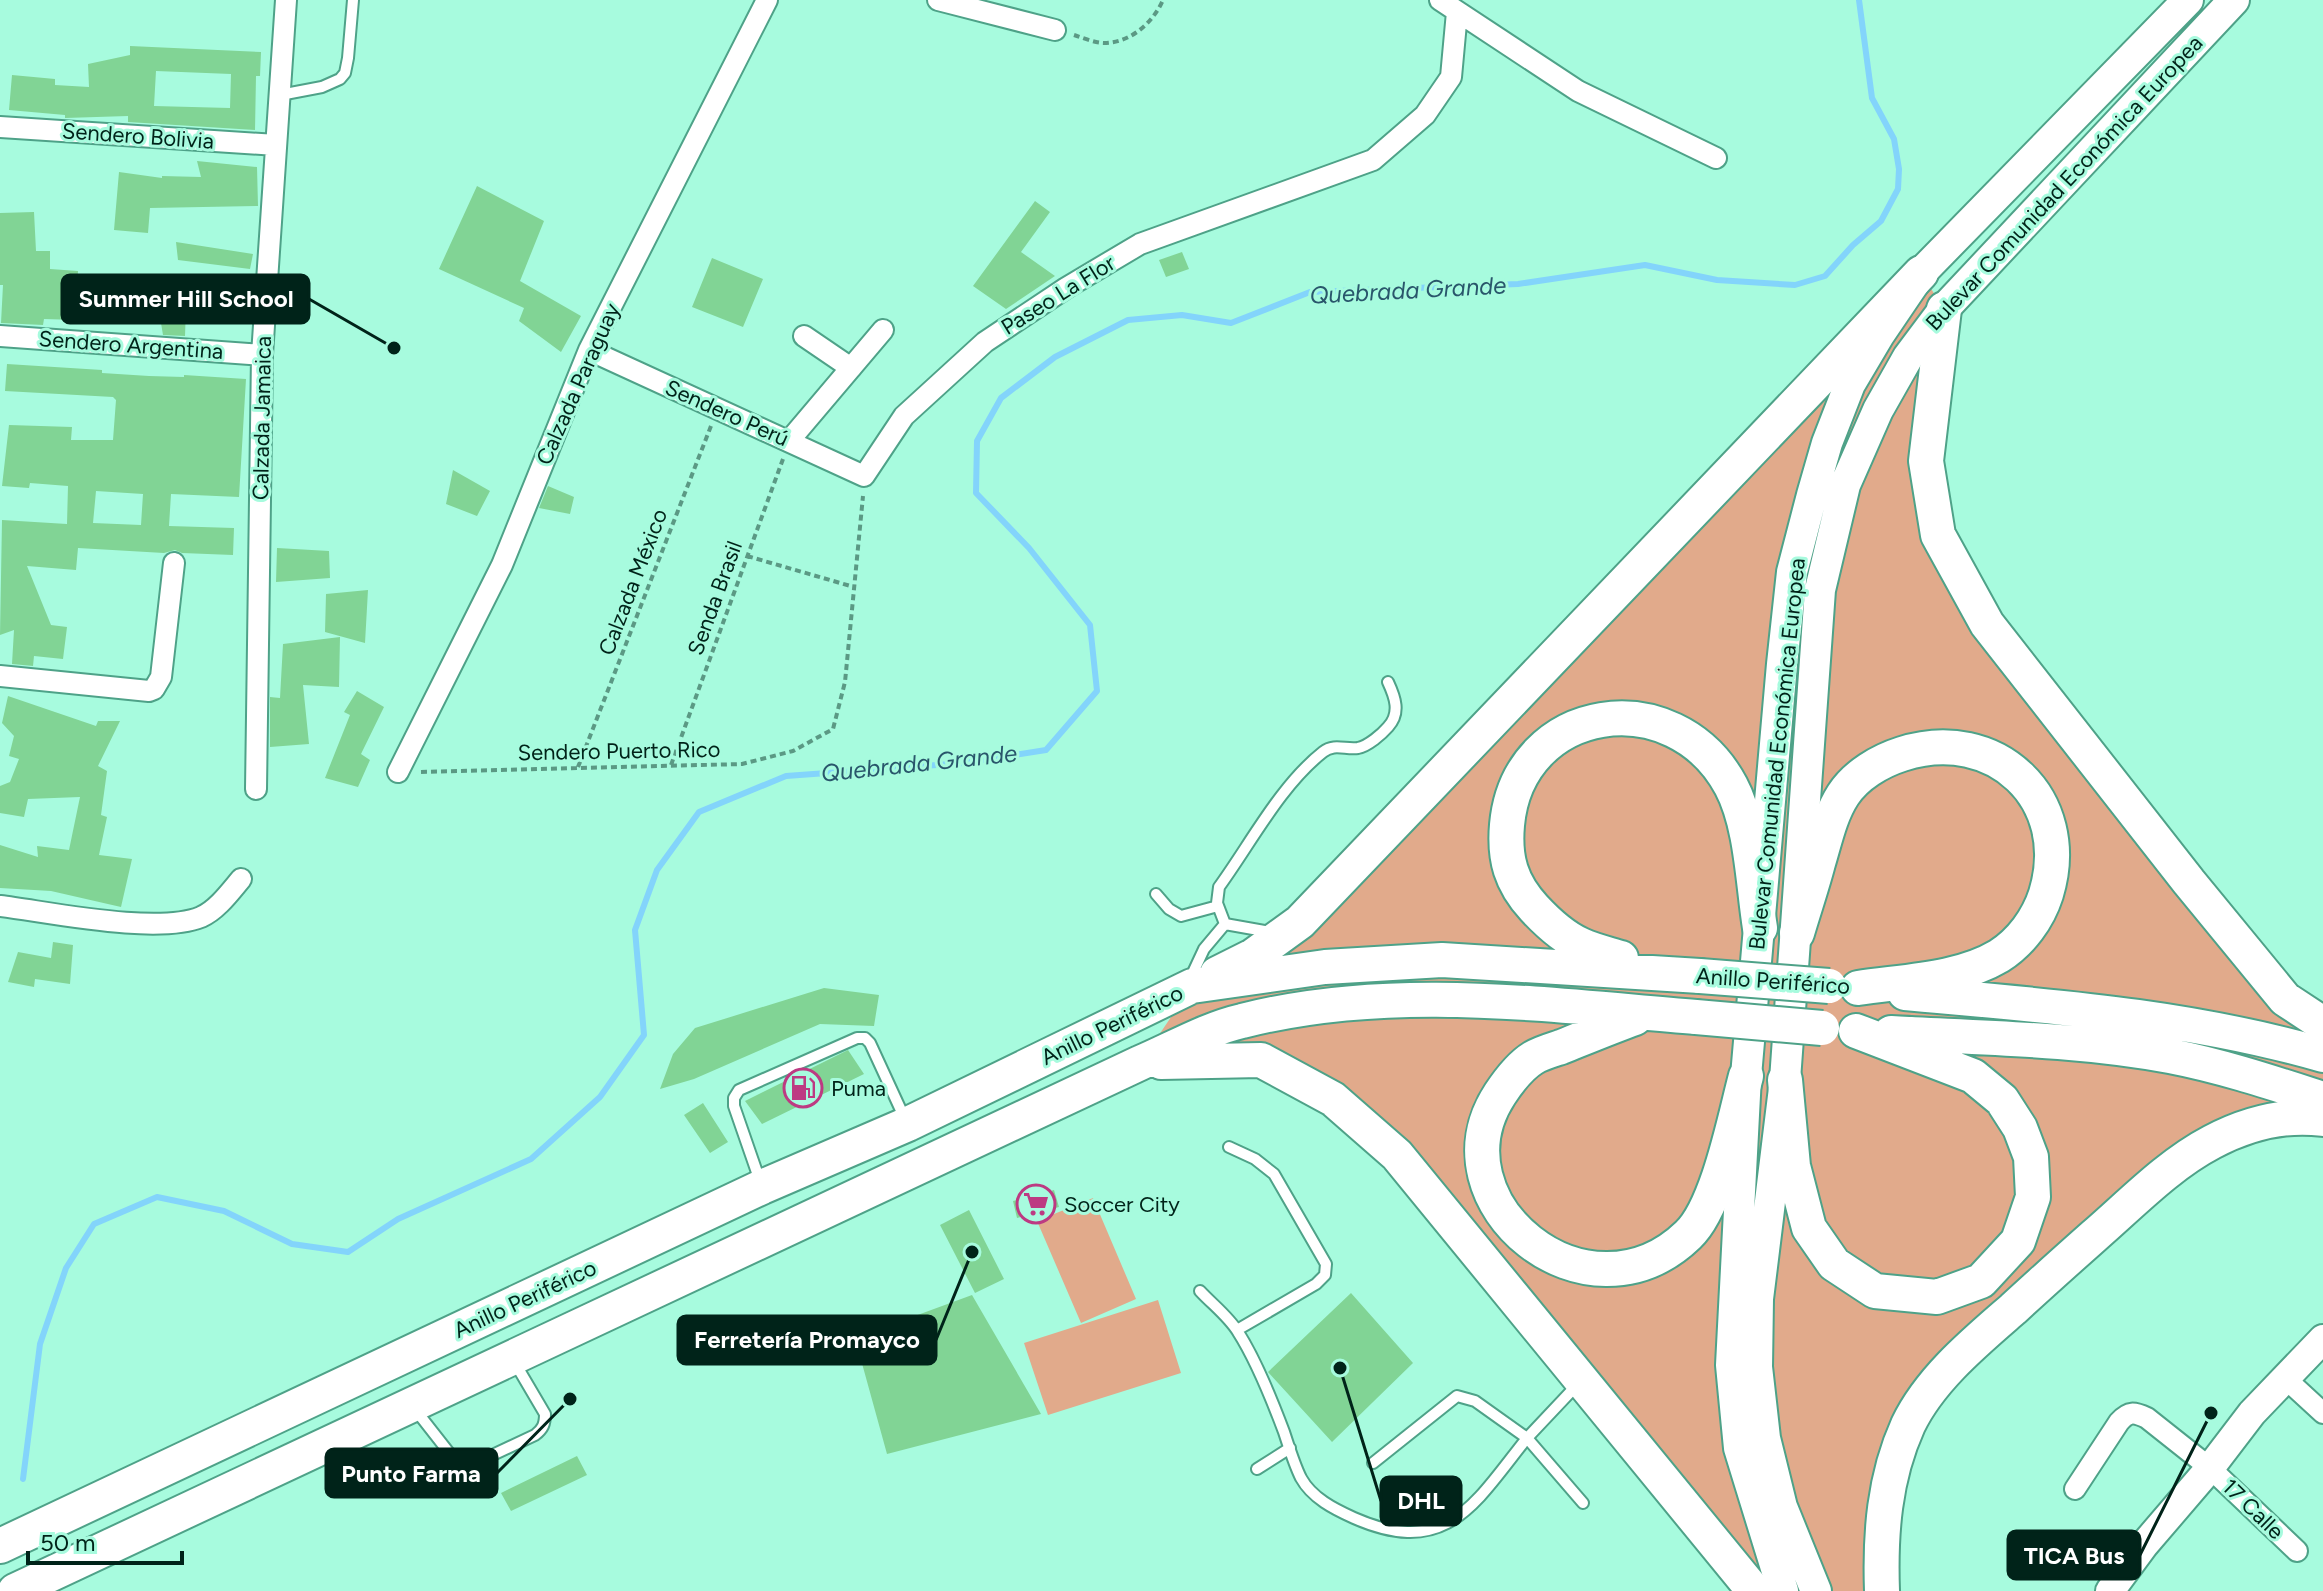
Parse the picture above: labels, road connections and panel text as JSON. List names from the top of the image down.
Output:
{
  "streets": {
    "highway": ["Anillo Periférico"],
    "main road": ["Bulevar Comunidad Económica Europea"],
    "street": [
      "Sendero Bolivia",
      "Paseo La Flor",
      "Sendero Argentina",
      "Calzada Paraguay",
      "Sendero Perú",
      "Calzada Jamaica",
      "17 Calle"
    ],
    "path": ["Calzada México", "Senda Brasil", "Sendero Puerto Rico"]
  },
  "crossings": [
    ["Sendero Bolivia", "Calzada Jamaica"],
    ["Paseo La Flor", "Sendero Perú"],
    ["Sendero Argentina", "Calzada Jamaica"],
    ["Calzada Paraguay", "Sendero Perú"],
    ["Calzada Paraguay", "Sendero Puerto Rico"],
    ["Sendero Perú", "Calzada México"],
    ["Sendero Perú", "Senda Brasil"],
    ["Calzada México", "Sendero Puerto Rico"],
    ["Senda Brasil", "Sendero Puerto Rico"]
  ],
  "water": ["Quebrada Grande"],
  "places": {
    "other": [
      "Summer Hill School",
      "Ferretería Promayco",
      "DHL",
      "Punto Farma",
      "TICA Bus"
    ],
    "fuel station": ["Puma"],
    "supermarket": ["Soccer City"]
  },
  "scale_bar": "50 m"
}
